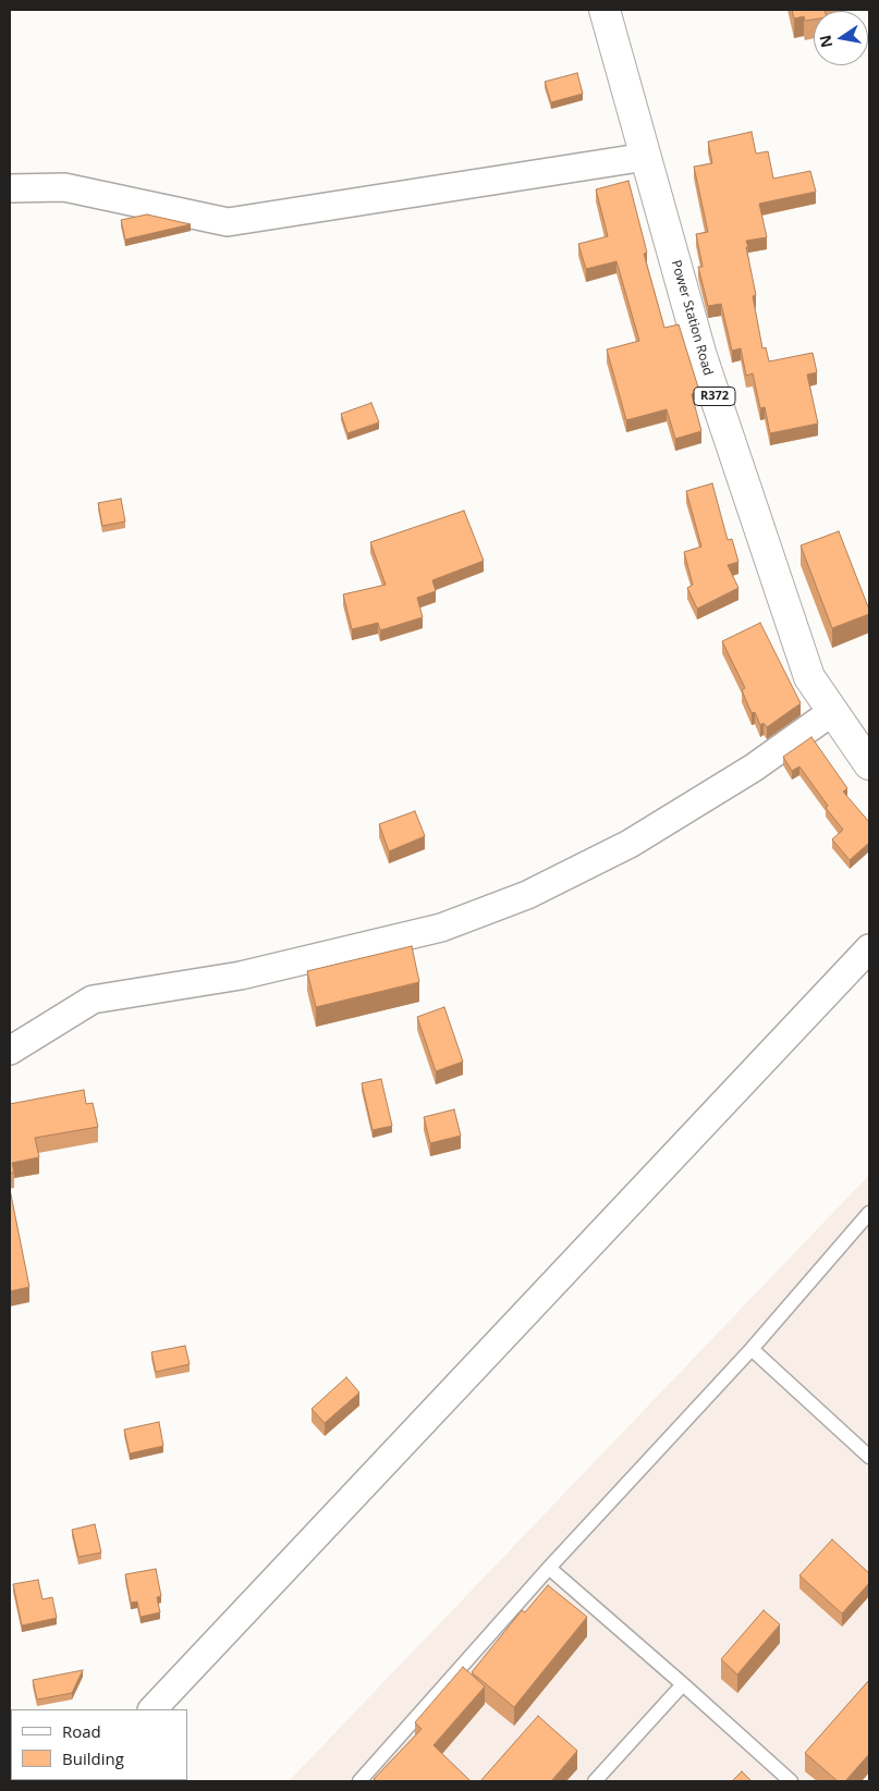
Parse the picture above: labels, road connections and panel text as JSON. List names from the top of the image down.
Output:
{
  "streets": {
    "main road": ["Power Station Road", "R372"]
  },
  "legend": ["Road", "Building"],
  "north": "left"
}
